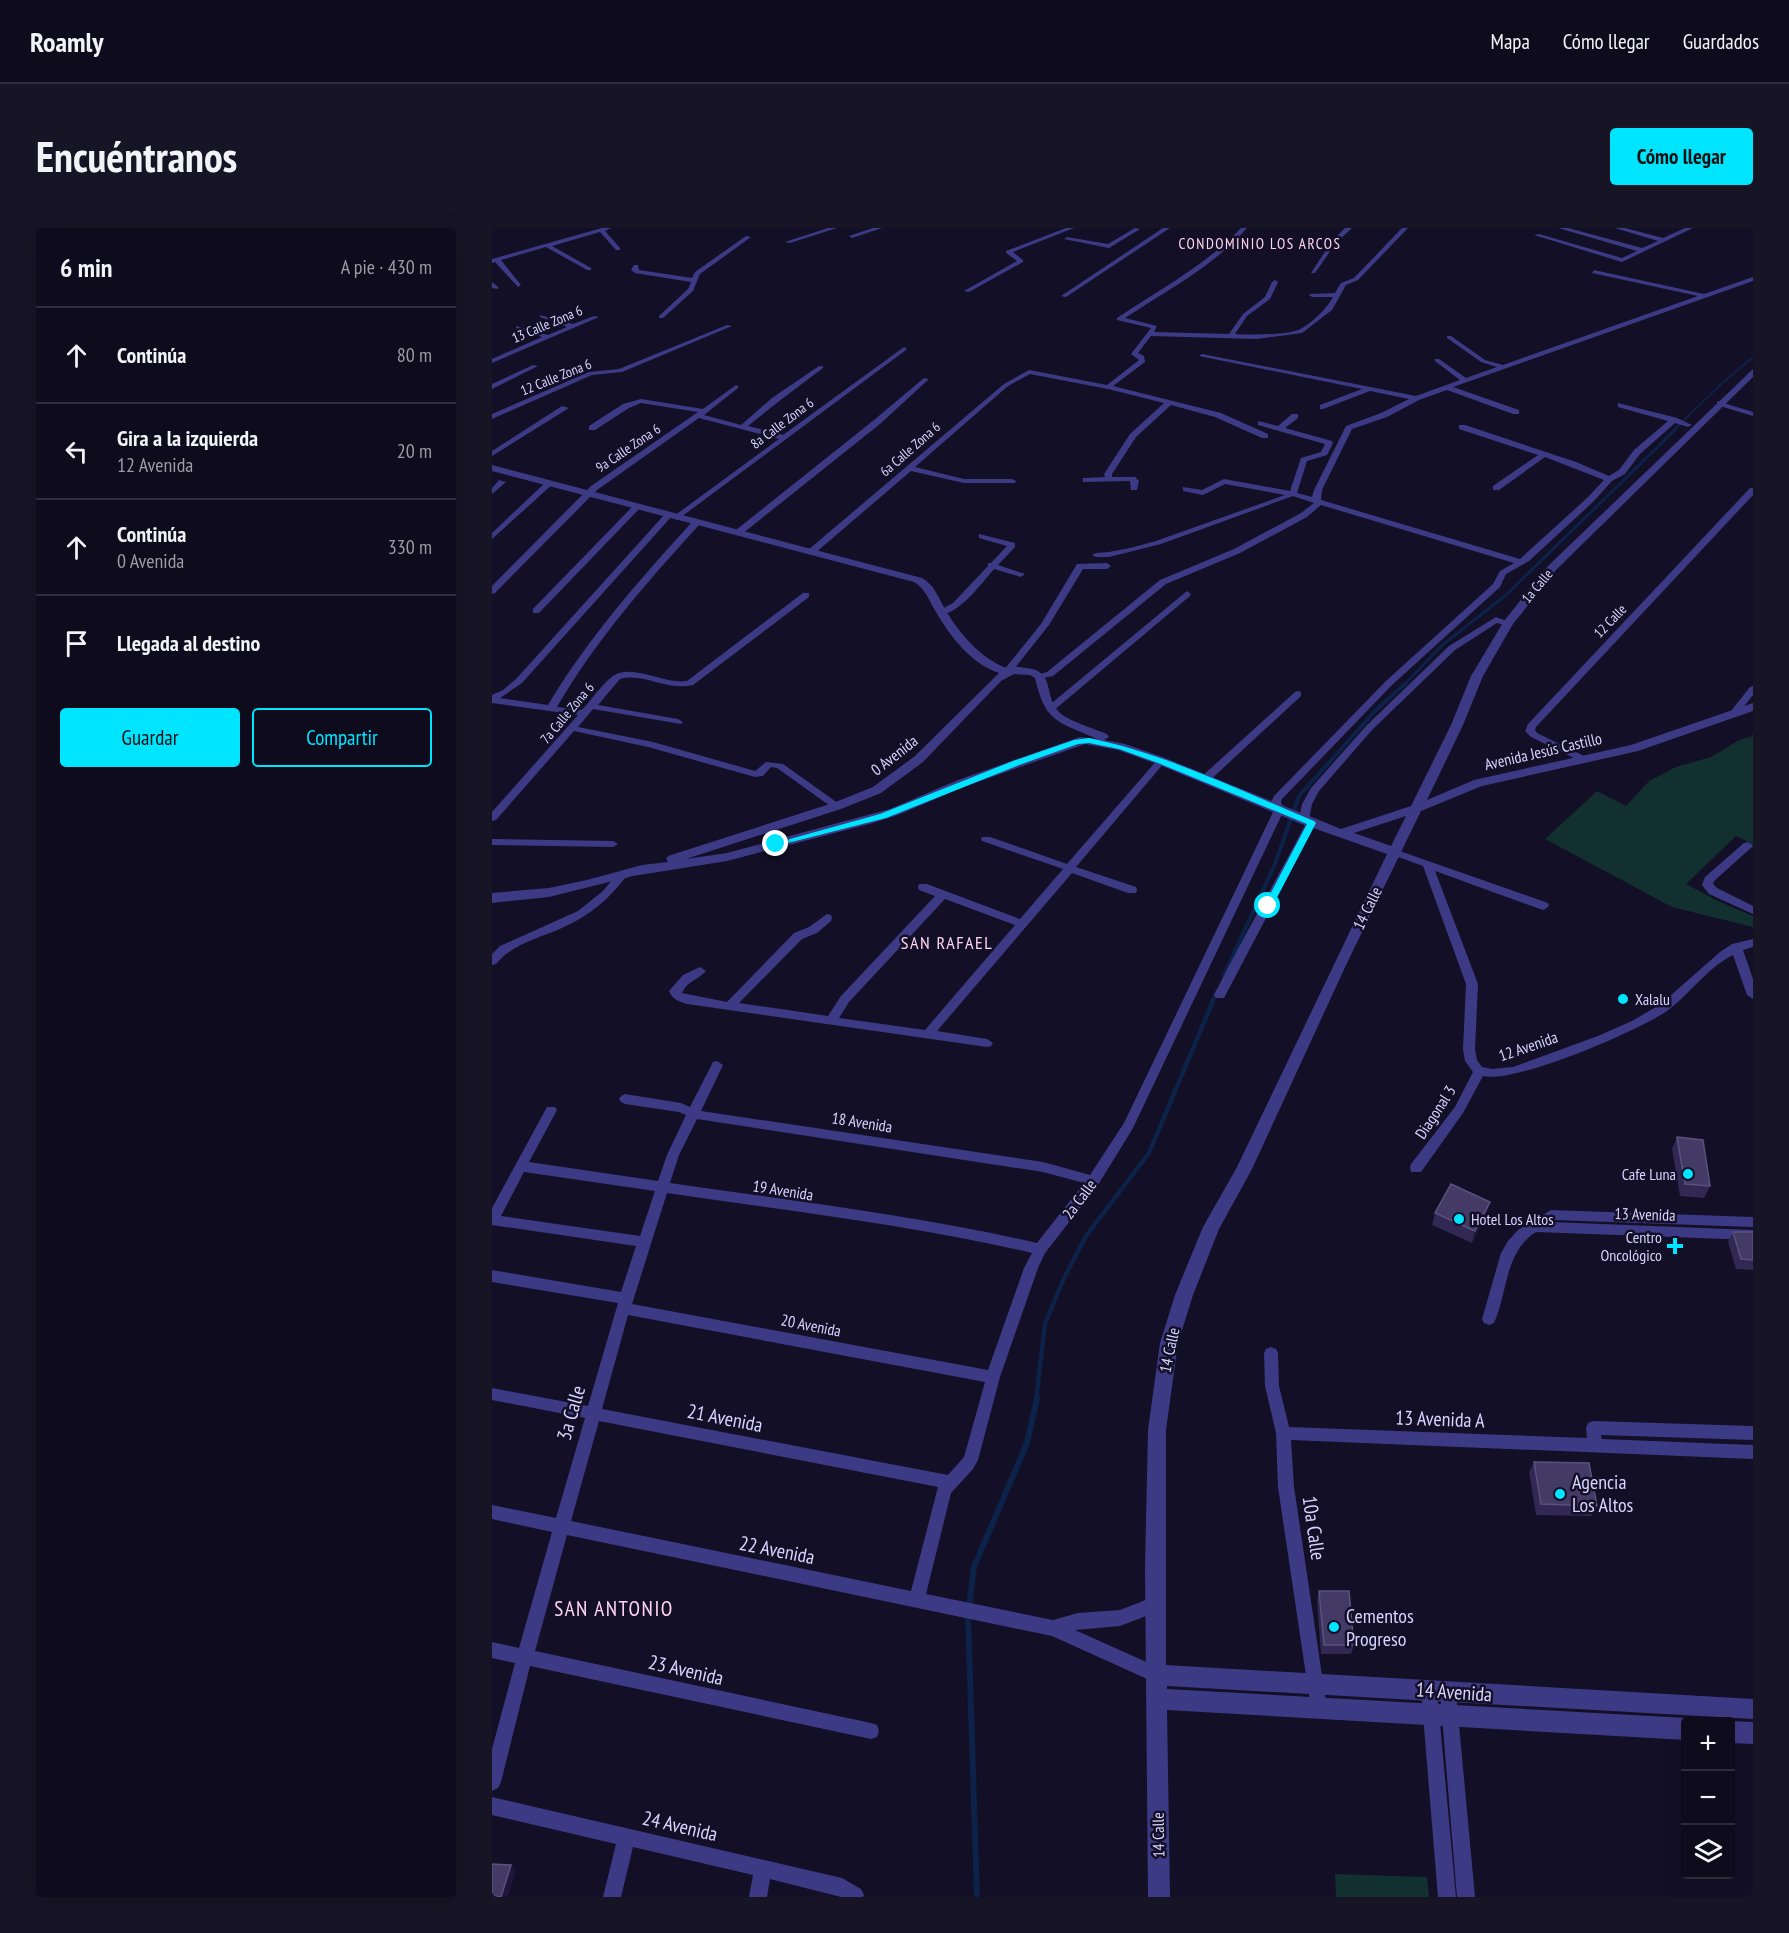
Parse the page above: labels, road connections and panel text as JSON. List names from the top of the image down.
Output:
{
  "streets": {
    "street": [
      "13 Calle Zona 6",
      "12 Calle Zona 6",
      "8a Calle Zona 6",
      "9a Calle Zona 6",
      "6a Calle Zona 6",
      "1a Calle",
      "12 Calle",
      "7a Calle Zona 6",
      "Avenida Jesús Castillo",
      "0 Avenida",
      "14 Calle",
      "12 Avenida",
      "Diagonal 3",
      "18 Avenida",
      "19 Avenida",
      "2a Calle",
      "13 Avenida",
      "20 Avenida",
      "3a Calle",
      "21 Avenida",
      "13 Avenida A",
      "10a Calle",
      "22 Avenida",
      "23 Avenida",
      "14 Avenida",
      "24 Avenida"
    ]
  },
  "crossings": [
    ["1a Calle", "Avenida Jesús Castillo"],
    ["1a Calle", "14 Calle"],
    ["12 Calle", "Avenida Jesús Castillo"],
    ["0 Avenida", "2a Calle"],
    ["14 Calle", "22 Avenida"],
    ["14 Calle", "14 Avenida"],
    ["12 Avenida", "Diagonal 3"],
    ["18 Avenida", "2a Calle"],
    ["18 Avenida", "3a Calle"],
    ["19 Avenida", "2a Calle"],
    ["19 Avenida", "3a Calle"],
    ["2a Calle", "20 Avenida"],
    ["2a Calle", "21 Avenida"],
    ["2a Calle", "22 Avenida"],
    ["20 Avenida", "3a Calle"],
    ["3a Calle", "21 Avenida"],
    ["3a Calle", "22 Avenida"],
    ["3a Calle", "23 Avenida"],
    ["13 Avenida A", "10a Calle"],
    ["10a Calle", "14 Avenida"],
    ["22 Avenida", "14 Avenida"]
  ],
  "districts": ["CONDOMINIO LOS ARCOS", "SAN RAFAEL", "SAN ANTONIO"],
  "places": {
    "other": [
      "Xalalu",
      "Cafe Luna",
      "Hotel Los Altos",
      "Agencia Los Altos",
      "Cementos Progreso"
    ],
    "health": ["Centro Oncológico"]
  },
  "page": {
    "header": "Roamly",
    "nav": ["Mapa", "Cómo llegar", "Guardados"],
    "buttons": [
      "Cómo llegar",
      ["Guardar", "Compartir"]
    ],
    "title": "Encuéntranos",
    "heading": ["6 min", "A pie · 430 m"],
    "list": [
      ["Continúa", "80 m"],
      ["Gira a la izquierda", "12 Avenida", "20 m"],
      ["Continúa", "0 Avenida", "330 m"],
      "Llegada al destino"
    ],
    "map_buttons": ["+", "−"]
  }
}
